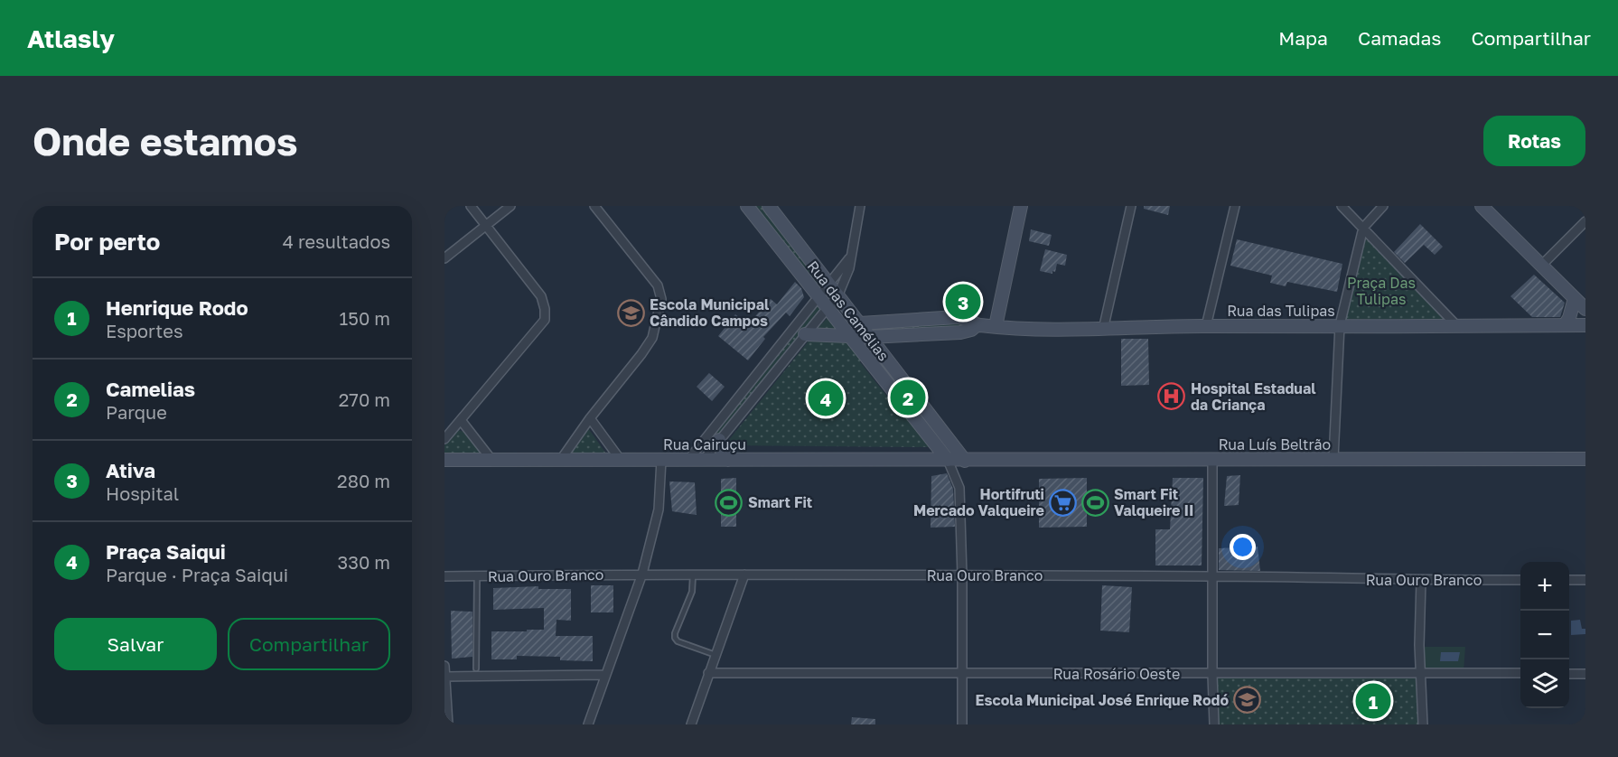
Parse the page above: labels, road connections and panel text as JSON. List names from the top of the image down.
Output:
{
  "streets": {
    "street": [
      "Rua das Camélias",
      "Rua das Tulipas",
      "Rua Cairuçu",
      "Rua Luís Beltrão",
      "Rua Ouro Branco",
      "Rua Rosário Oeste"
    ]
  },
  "crossings": [
    ["Rua das Camélias", "Rua das Tulipas"],
    ["Rua das Camélias", "Rua Cairuçu"],
    ["Rua das Camélias", "Rua Luís Beltrão"],
    ["Rua Cairuçu", "Rua Luís Beltrão"]
  ],
  "parks": ["Praça Das Tulipas"],
  "places": {
    "school or university": ["Escola Municipal Cândido Campos", "Escola Municipal José Enrique Rodó"],
    "hospital": ["Hospital Estadual da Criança"],
    "sports": ["Smart Fit", "Smart Fit Valqueire II"],
    "supermarket": ["Hortifruti Mercado Valqueire"]
  },
  "page": {
    "header": "Atlasly",
    "nav": ["Mapa", "Camadas", "Compartilhar"],
    "buttons": [
      "Rotas",
      ["Salvar", "Compartilhar"]
    ],
    "title": "Onde estamos",
    "heading": ["Por perto", "4 resultados"],
    "list": [
      {
        "mark": "1",
        "name": "Henrique Rodo",
        "note": "Esportes",
        "value": "150 m"
      },
      {
        "mark": "2",
        "name": "Camelias",
        "note": "Parque",
        "value": "270 m"
      },
      {
        "mark": "3",
        "name": "Ativa",
        "note": "Hospital",
        "value": "280 m"
      },
      {
        "mark": "4",
        "name": "Praça Saiqui",
        "note": "Parque · Praça Saiqui",
        "value": "330 m"
      }
    ],
    "pins": [
      "3",
      "2",
      "4",
      "1"
    ],
    "map_buttons": ["+", "−"]
  }
}
